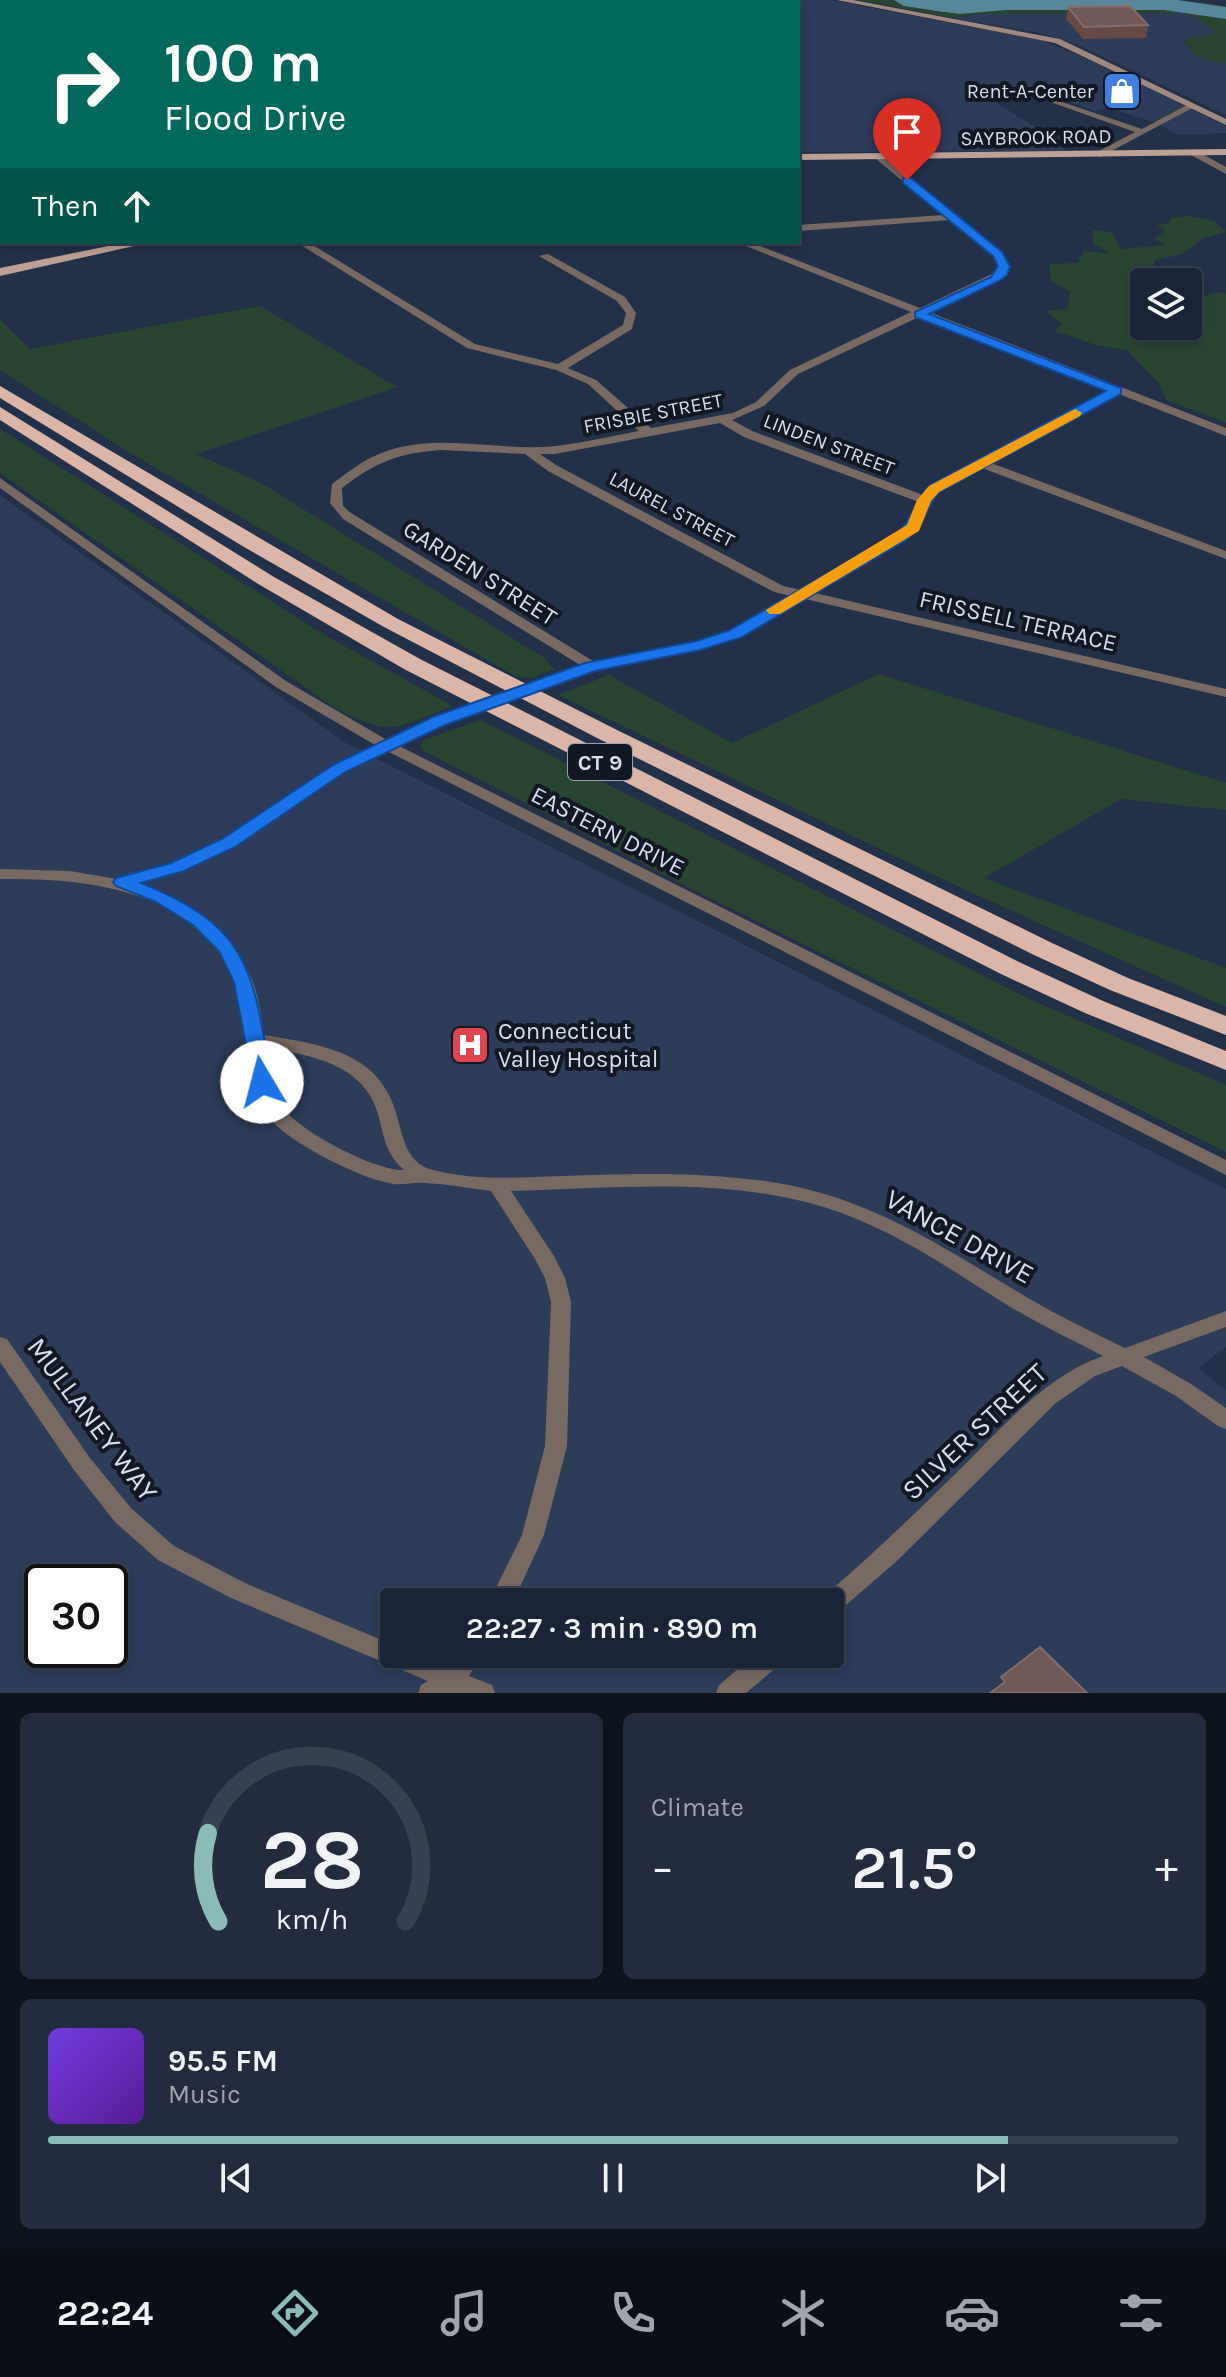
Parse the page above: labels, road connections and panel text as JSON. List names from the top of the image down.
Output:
{
  "streets": {
    "highway": ["CT 9"],
    "main road": ["SAYBROOK ROAD"],
    "street": [
      "FRISBIE STREET",
      "LINDEN STREET",
      "LAUREL STREET",
      "GARDEN STREET",
      "FRISSELL TERRACE",
      "EASTERN DRIVE",
      "VANCE DRIVE",
      "MULLANEY WAY",
      "SILVER STREET"
    ]
  },
  "crossings": [
    ["SAYBROOK ROAD", "FRISBIE STREET"],
    ["FRISBIE STREET", "LINDEN STREET"],
    ["FRISBIE STREET", "LAUREL STREET"],
    ["FRISBIE STREET", "GARDEN STREET"],
    ["LAUREL STREET", "FRISSELL TERRACE"],
    ["VANCE DRIVE", "SILVER STREET"]
  ],
  "places": {
    "shop": ["Rent-A-Center"],
    "hospital": ["Connecticut Valley Hospital"]
  },
  "page": {
    "turn": ["100 m", "Flood Drive"],
    "then": "Then",
    "limit": "30",
    "trip": "22:27 · 3 min · 890 m",
    "tile": "Climate",
    "heat": ["−", "21.5°", "+"],
    "song": ["95.5 FM", "Music"],
    "tabs": "22:24",
    "gauge": ["28", "km/h"]
  }
}
